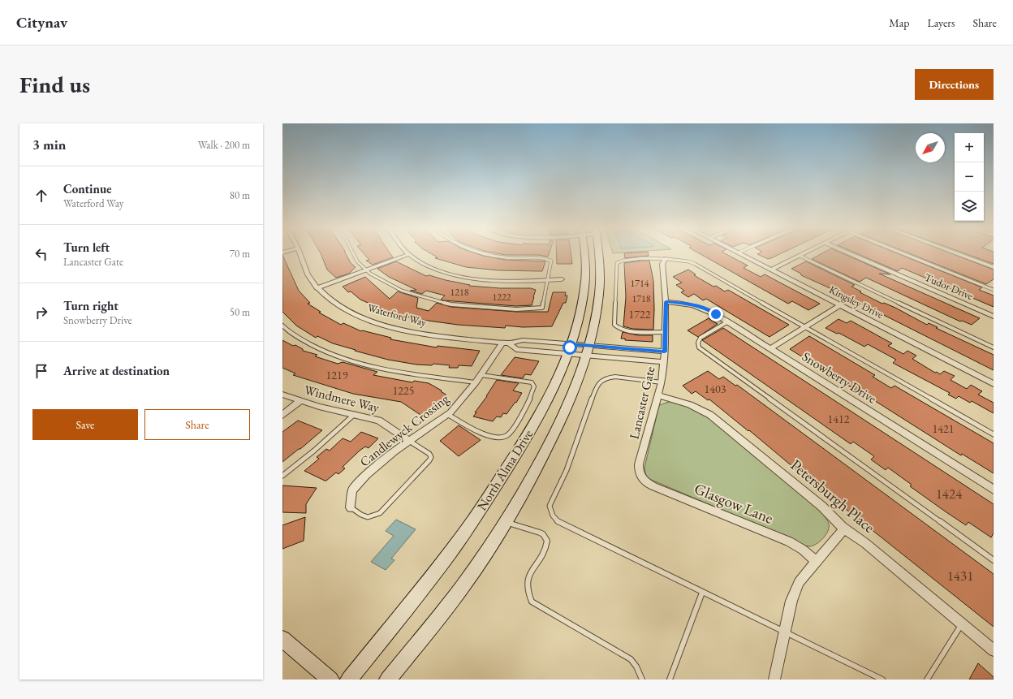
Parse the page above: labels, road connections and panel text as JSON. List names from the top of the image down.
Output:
{
  "streets": {
    "main road": ["North Alma Drive"],
    "street": [
      "Tudor Drive",
      "Kingsley Drive",
      "Waterford Way",
      "Snowberry Drive",
      "Windmere Way",
      "Lancaster Gate",
      "Candlewyck Crossing",
      "Petersburgh Place",
      "Glasgow Lane"
    ]
  },
  "crossings": [
    ["Waterford Way", "Lancaster Gate"],
    ["Waterford Way", "Candlewyck Crossing"],
    ["Waterford Way", "North Alma Drive"],
    ["Snowberry Drive", "Lancaster Gate"],
    ["Windmere Way", "Candlewyck Crossing"],
    ["Lancaster Gate", "Petersburgh Place"],
    ["Lancaster Gate", "Glasgow Lane"]
  ],
  "house_numbers": [
    "1714",
    "1218",
    "1222",
    "1718",
    "1722",
    "1219",
    "1403",
    "1225",
    "1412",
    "1421",
    "1424",
    "1431"
  ],
  "north": "bottom left",
  "page": {
    "header": "Citynav",
    "nav": ["Map", "Layers", "Share"],
    "buttons": [
      "Directions",
      ["Save", "Share"]
    ],
    "title": "Find us",
    "heading": ["3 min", "Walk · 200 m"],
    "map_buttons": ["+", "−"],
    "list": [
      ["Continue", "Waterford Way", "80 m"],
      ["Turn left", "Lancaster Gate", "70 m"],
      ["Turn right", "Snowberry Drive", "50 m"],
      "Arrive at destination"
    ]
  }
}
